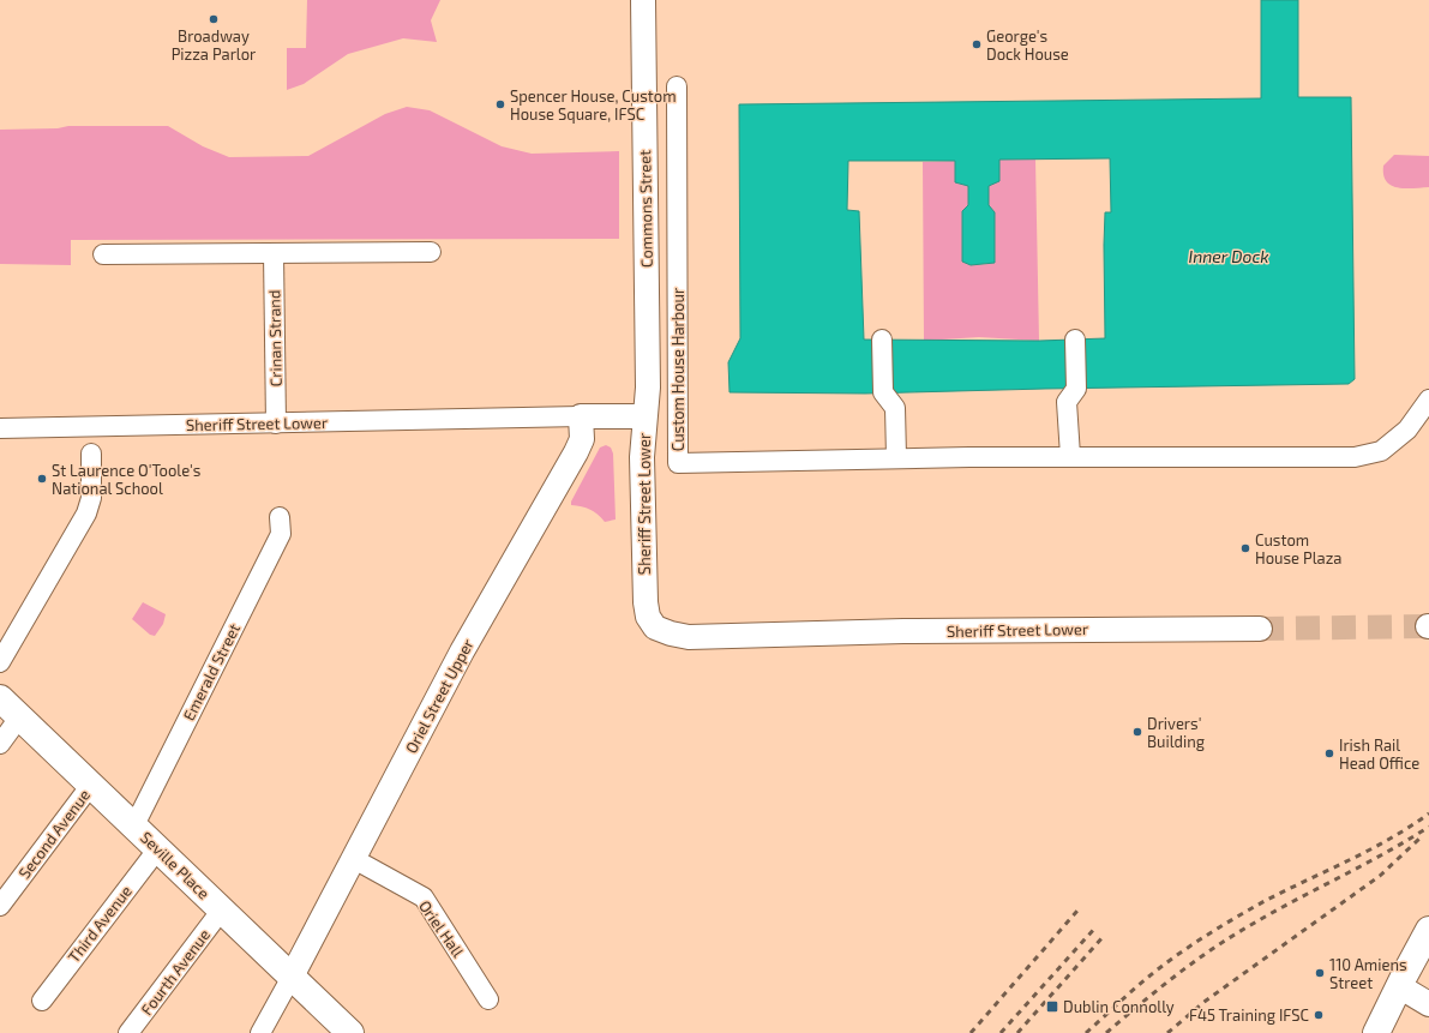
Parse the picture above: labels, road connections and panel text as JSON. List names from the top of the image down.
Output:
{
  "streets": {
    "main road": ["Seville Place"],
    "street": [
      "Commons Street",
      "Crinan Strand",
      "Custom House Harbour",
      "Sheriff Street Lower",
      "Emerald Street",
      "Oriel Street Upper",
      "Second Avenue",
      "Third Avenue",
      "Oriel Hall",
      "Fourth Avenue"
    ]
  },
  "crossings": [
    ["Commons Street", "Sheriff Street Lower"],
    ["Crinan Strand", "Sheriff Street Lower"],
    ["Sheriff Street Lower", "Oriel Street Upper"],
    ["Emerald Street", "Seville Place"],
    ["Oriel Street Upper", "Seville Place"],
    ["Oriel Street Upper", "Oriel Hall"],
    ["Second Avenue", "Seville Place"],
    ["Seville Place", "Third Avenue"],
    ["Seville Place", "Fourth Avenue"]
  ],
  "water": ["Inner Dock"],
  "places": {
    "other": [
      "Broadway Pizza Parlor",
      "George's Dock House",
      "Spencer House, Custom House Square, IFSC",
      "St Laurence O'Toole's National School",
      "Custom House Plaza",
      "Drivers' Building",
      "Irish Rail Head Office",
      "110 Amiens Street",
      "F45 Training IFSC"
    ],
    "transit": ["Dublin Connolly"]
  }
}
